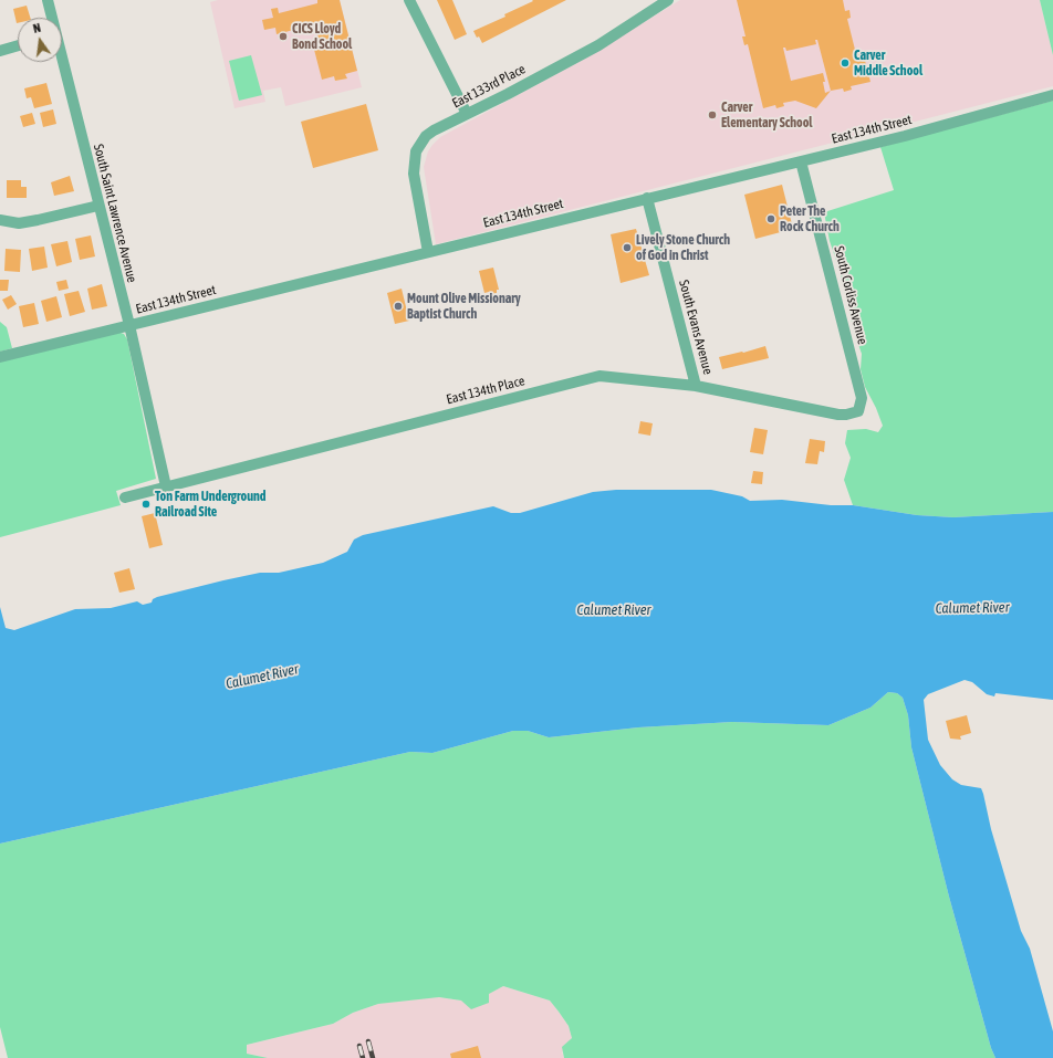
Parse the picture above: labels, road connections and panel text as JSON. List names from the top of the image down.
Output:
{
  "streets": {
    "street": [
      "East 133rd Place",
      "East 134th Street",
      "South Saint Lawrence Avenue",
      "South Corliss Avenue",
      "South Evans Avenue",
      "East 134th Place"
    ]
  },
  "crossings": [
    ["East 133rd Place", "East 134th Street"],
    ["East 134th Street", "South Saint Lawrence Avenue"],
    ["East 134th Street", "South Corliss Avenue"],
    ["East 134th Street", "South Evans Avenue"],
    ["South Saint Lawrence Avenue", "East 134th Place"],
    ["South Corliss Avenue", "East 134th Place"],
    ["South Evans Avenue", "East 134th Place"]
  ],
  "water": ["Calumet River"],
  "places": [
    "CICS Lloyd Bond School",
    "Carver Middle School",
    "Carver Elementary School",
    "Peter The Rock Church",
    "Lively Stone Church of God in Christ",
    "Mount Olive Missionary Baptist Church",
    "Ton Farm Underground Railroad Site"
  ],
  "north": "top"
}
